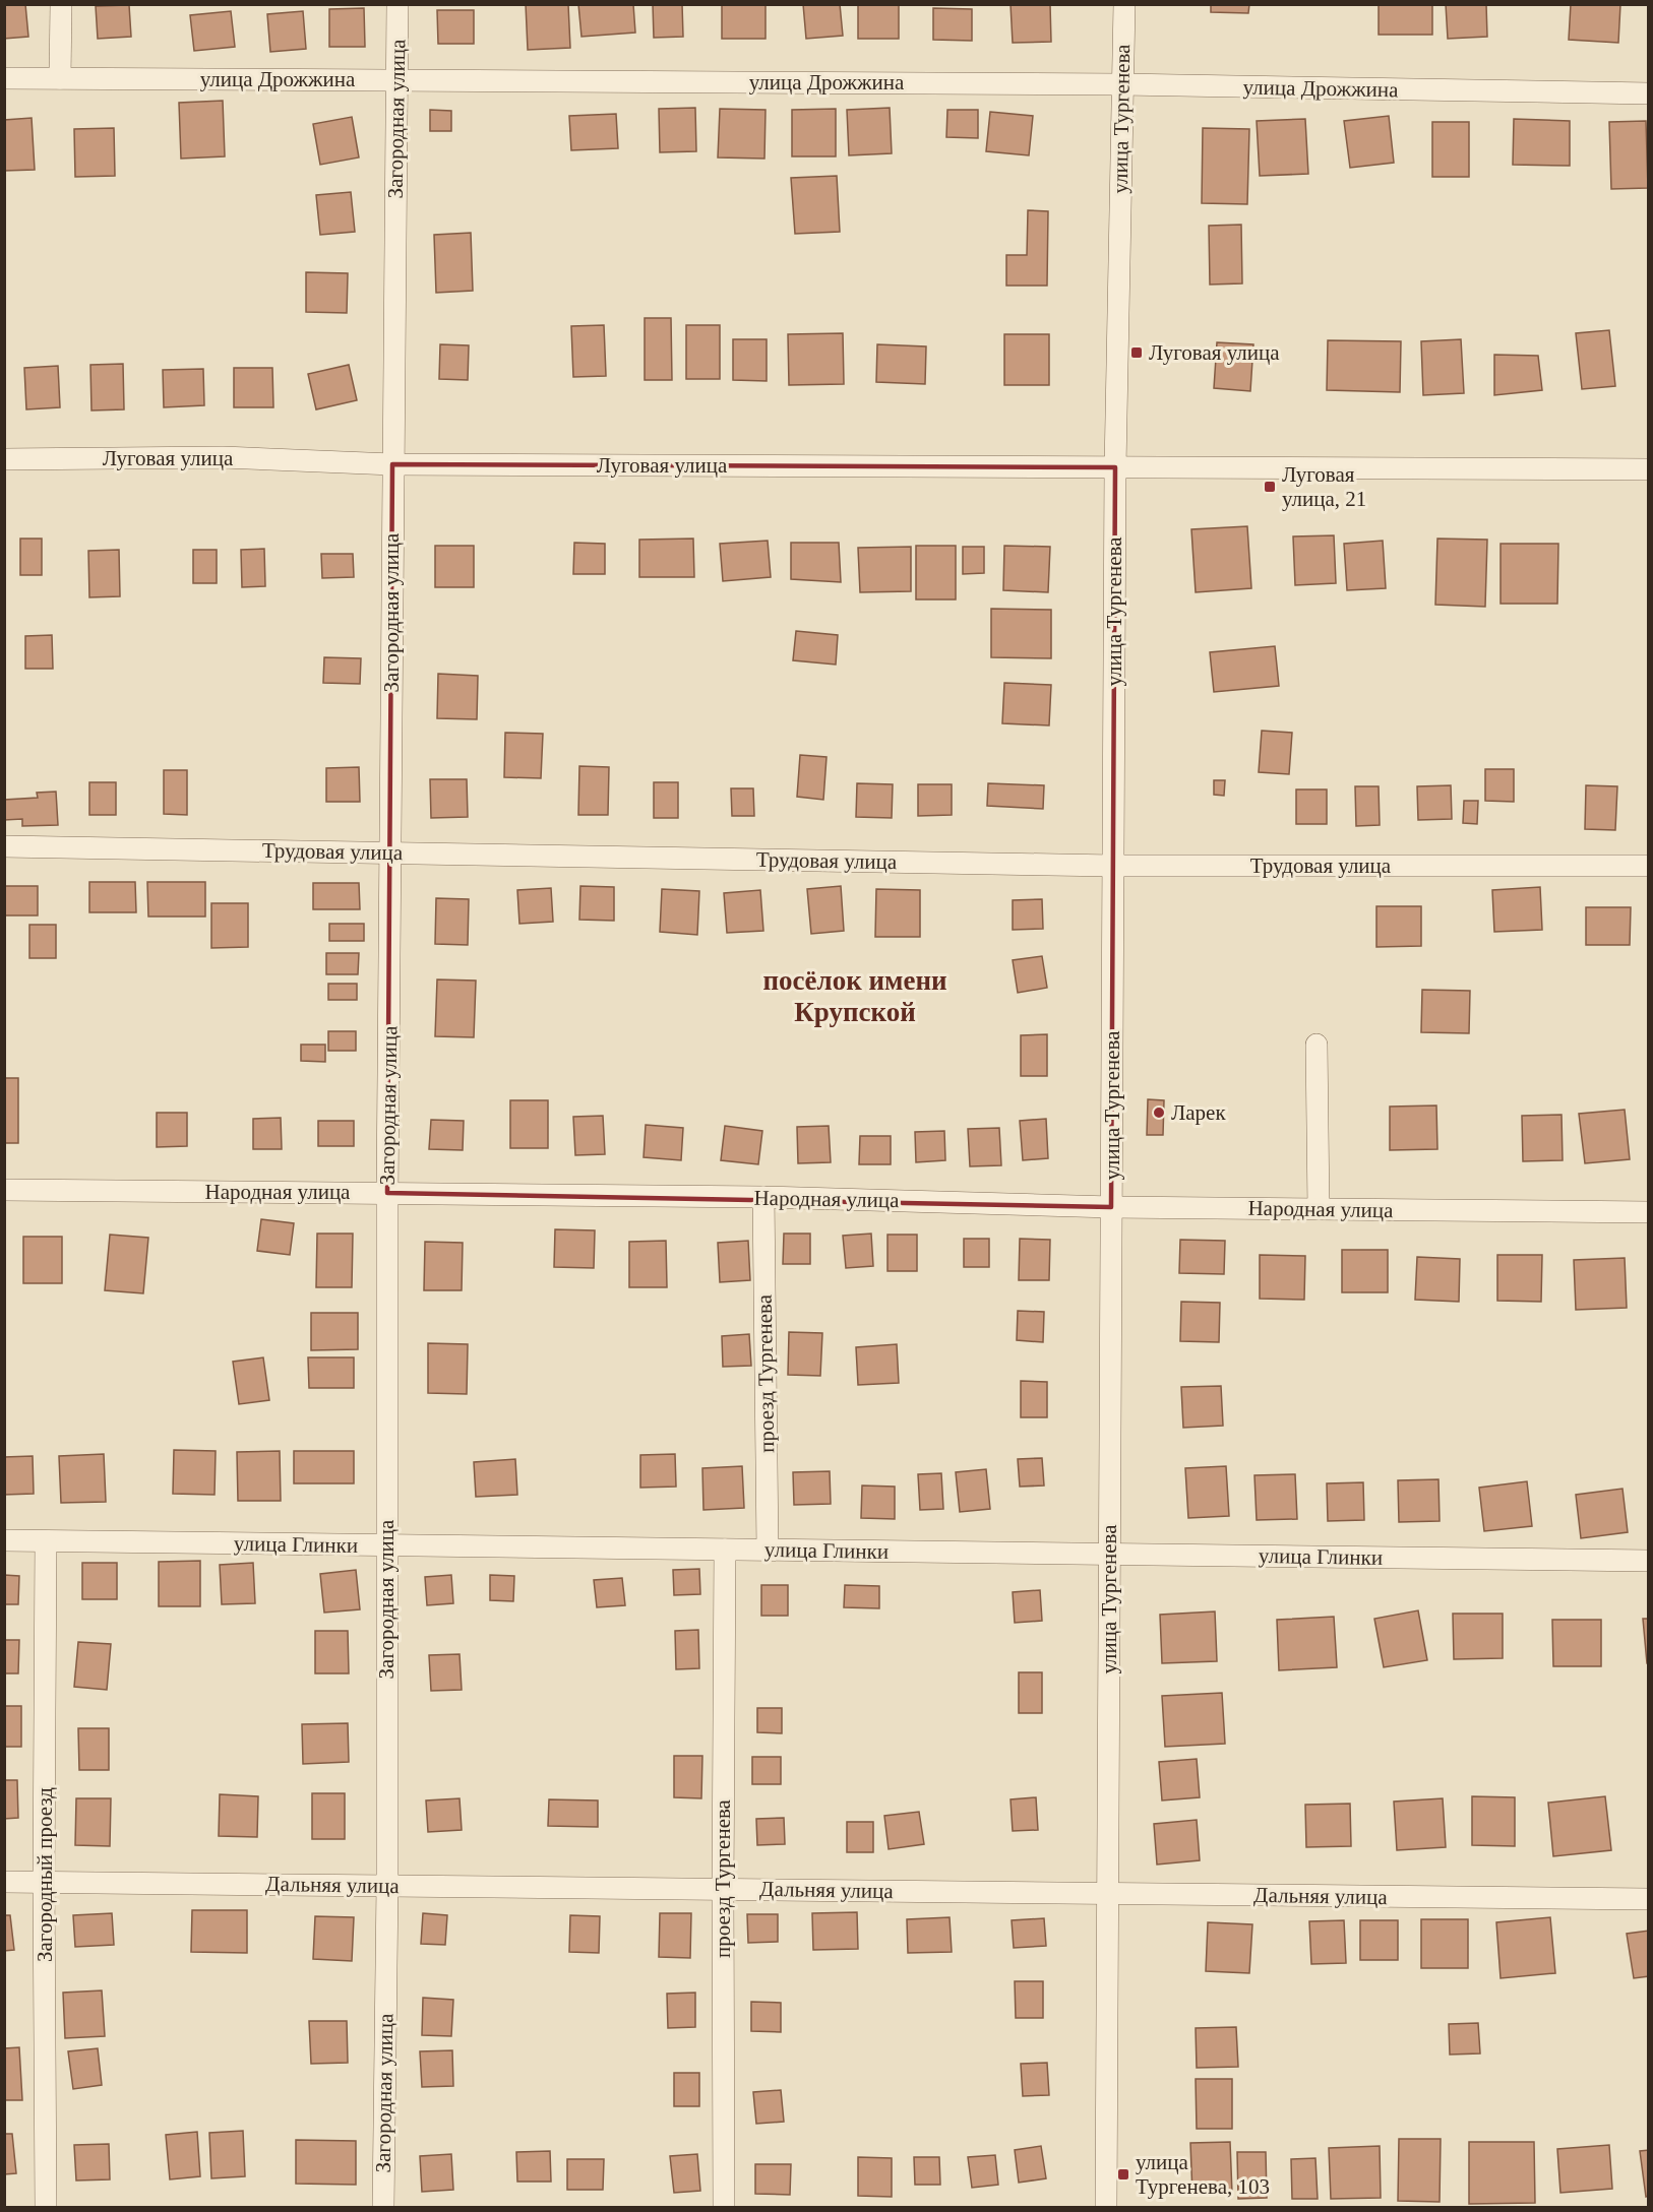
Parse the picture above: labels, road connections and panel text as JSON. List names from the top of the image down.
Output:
{
  "streets": {
    "street": [
      "улица Дрожжина",
      "Загородная улица",
      "улица Тургенева",
      "Луговая улица",
      "Трудовая улица",
      "Народная улица",
      "проезд Тургенева",
      "улица Глинки",
      "Загородный проезд",
      "Дальняя улица"
    ]
  },
  "crossings": [
    ["улица Дрожжина", "Загородная улица"],
    ["улица Дрожжина", "улица Тургенева"],
    ["Загородная улица", "Луговая улица"],
    ["Загородная улица", "Трудовая улица"],
    ["Загородная улица", "Народная улица"],
    ["Загородная улица", "улица Глинки"],
    ["Загородная улица", "Дальняя улица"],
    ["улица Тургенева", "Луговая улица"],
    ["улица Тургенева", "Трудовая улица"],
    ["улица Тургенева", "Народная улица"],
    ["улица Тургенева", "улица Глинки"],
    ["улица Тургенева", "Дальняя улица"],
    ["Народная улица", "проезд Тургенева"],
    ["проезд Тургенева", "улица Глинки"],
    ["проезд Тургенева", "Дальняя улица"],
    ["улица Глинки", "Загородный проезд"],
    ["Загородный проезд", "Дальняя улица"]
  ],
  "districts": ["посёлок имени Крупской"],
  "places": {
    "transit": ["Луговая улица", "Луговая улица, 21", "улица Тургенева, 103"],
    "other": ["Ларек"]
  }
}
